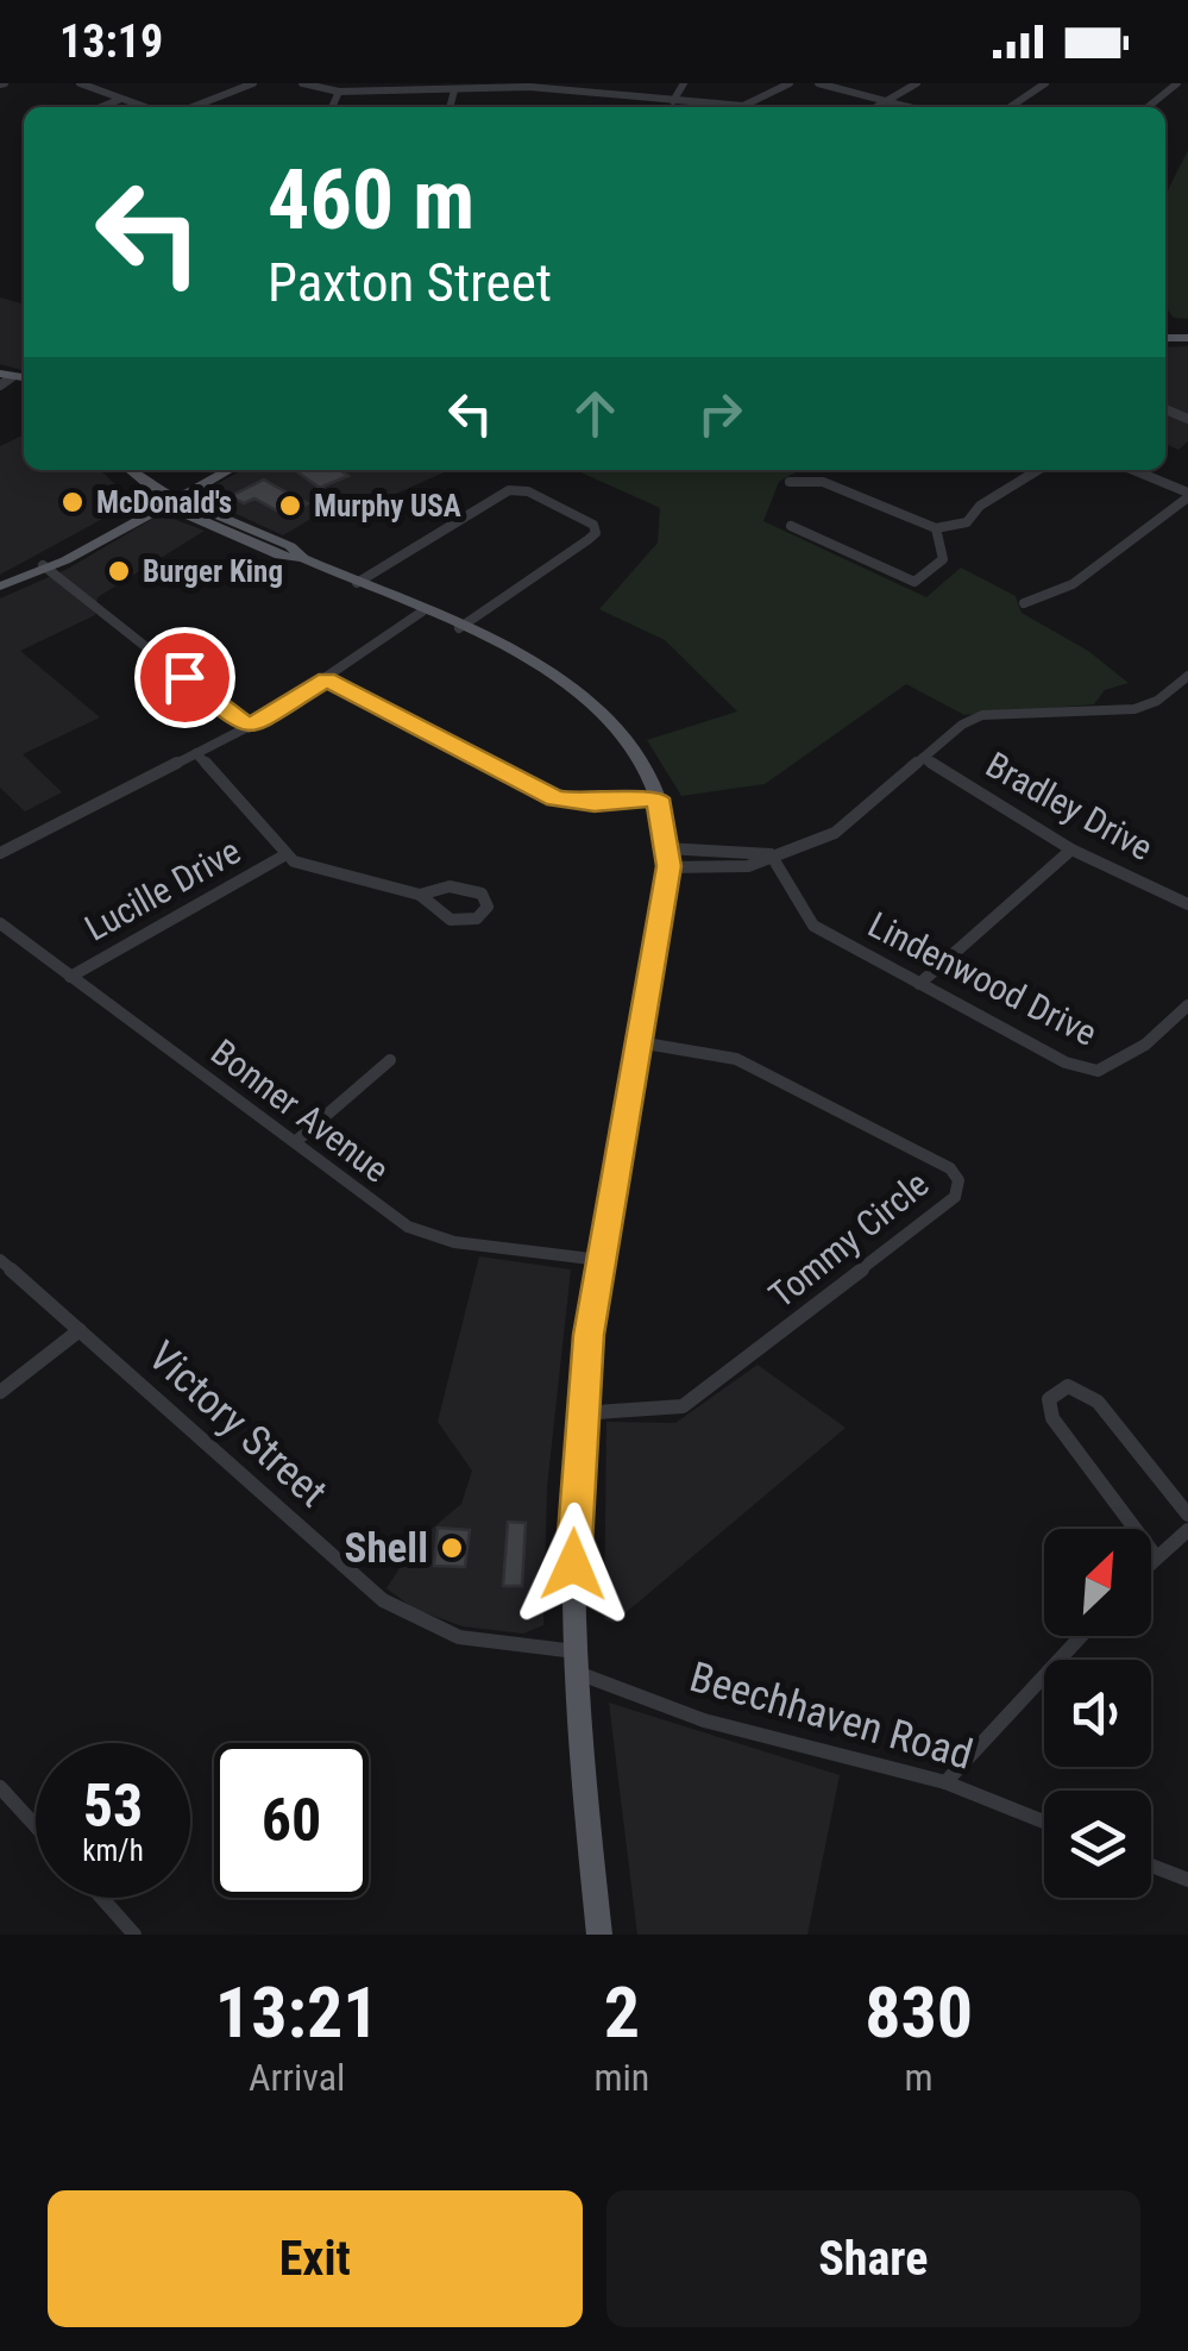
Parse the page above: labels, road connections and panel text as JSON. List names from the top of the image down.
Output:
{
  "streets": {
    "street": [
      "Bradley Drive",
      "Lucille Drive",
      "Lindenwood Drive",
      "Bonner Avenue",
      "Tommy Circle",
      "Victory Street",
      "Beechhaven Road"
    ]
  },
  "crossings": [
    ["Lucille Drive", "Bonner Avenue"],
    ["Victory Street", "Beechhaven Road"]
  ],
  "places": [
    "McDonald's",
    "Murphy USA",
    "Burger King",
    "Shell"
  ],
  "north": "top right",
  "page": {
    "status": "13:19",
    "turn": ["460 m", "Paxton Street"],
    "speed": "53 km/h",
    "limit": "60",
    "eta": [
      "13:21",
      "Arrival",
      "2",
      "min",
      "830",
      "m"
    ],
    "buttons": ["Exit", "Share"]
  }
}
